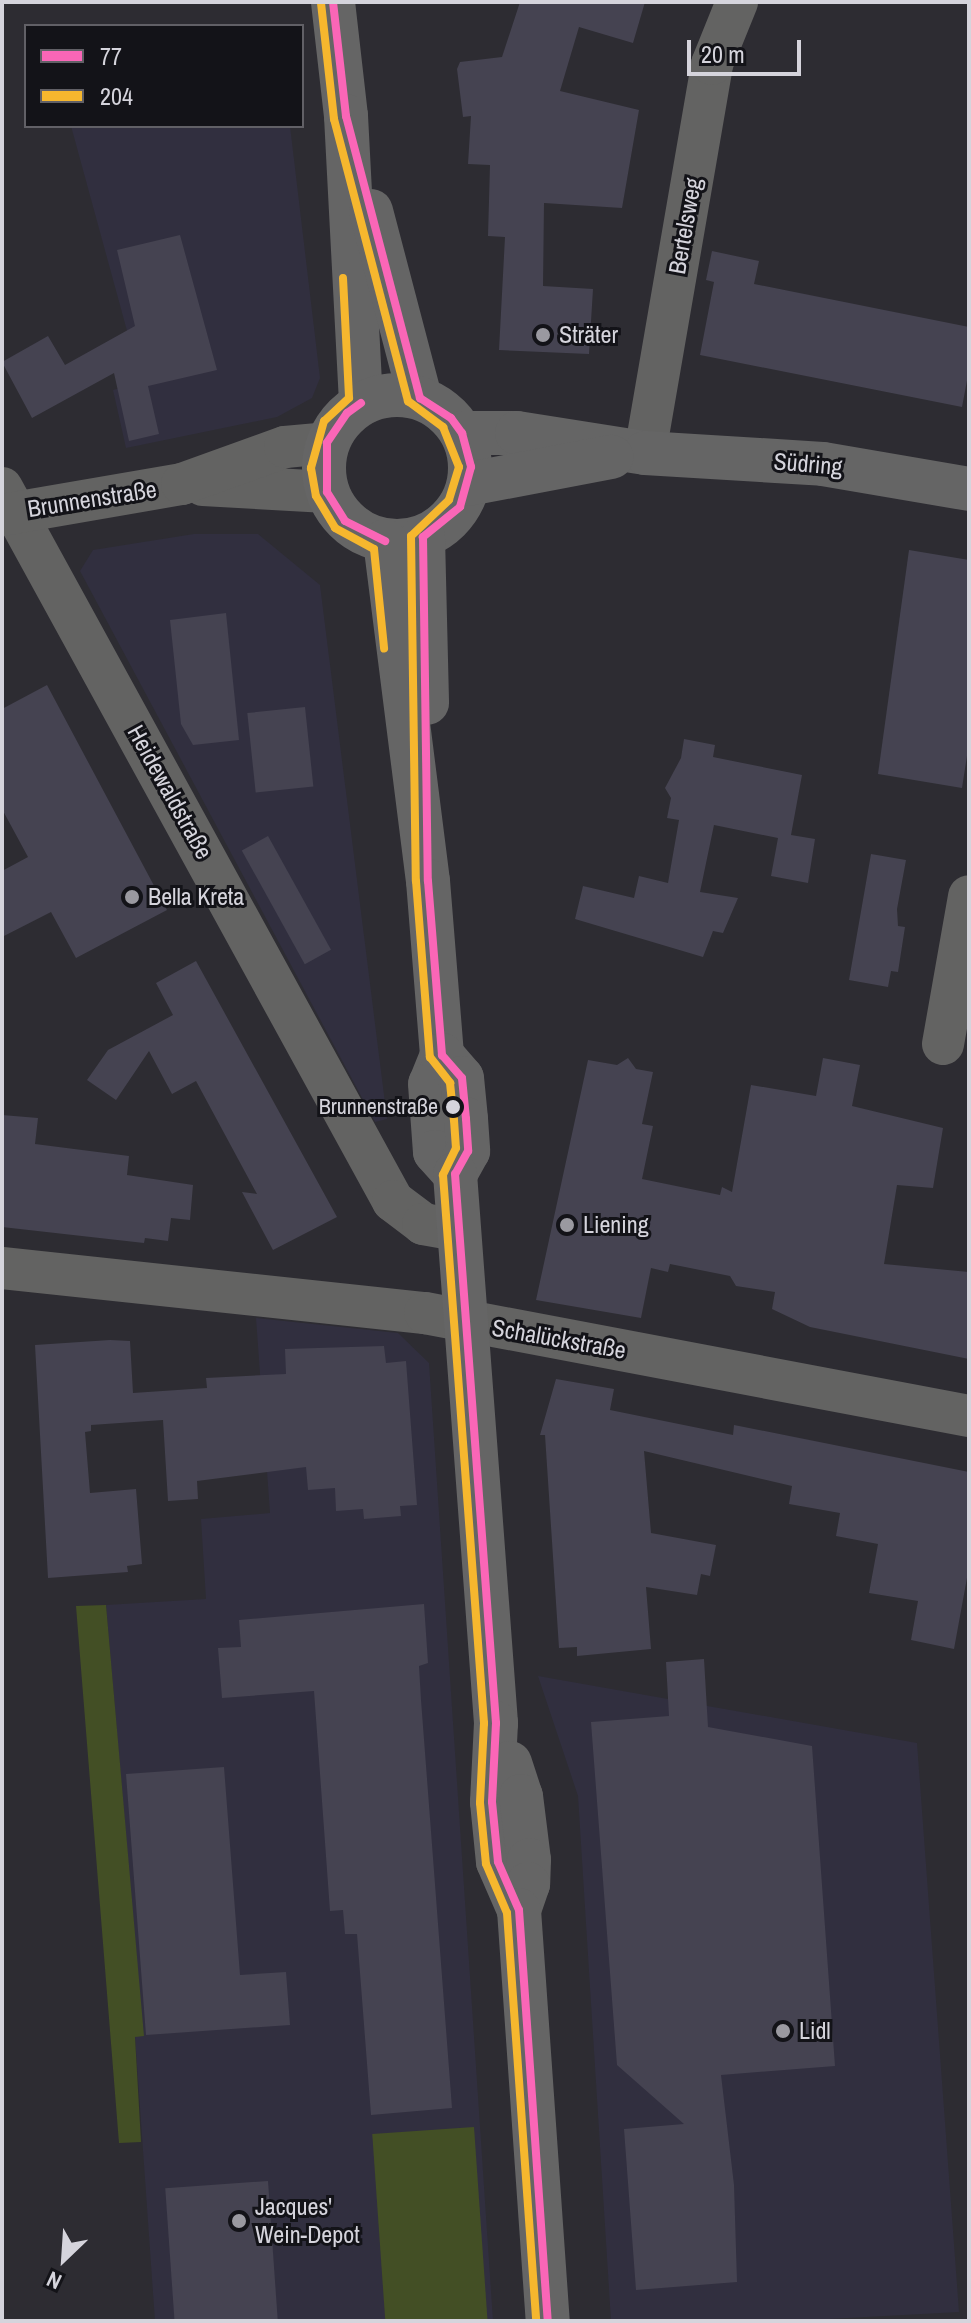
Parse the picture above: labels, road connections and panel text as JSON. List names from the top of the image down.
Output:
{
  "streets": {
    "main road": ["Südring"],
    "street": [
      "Bertelsweg",
      "Brunnenstraße",
      "Heidewaldstraße",
      "Schalückstraße"
    ]
  },
  "crossings": [
    ["Bertelsweg", "Südring"],
    ["Südring", "Brunnenstraße"],
    ["Brunnenstraße", "Heidewaldstraße"]
  ],
  "places": [
    "Sträter",
    "Bella Kreta",
    "Brunnenstraße",
    "Liening",
    "Lidl",
    "Jacques' Wein-Depot"
  ],
  "lines": ["transit line 77", "transit line 204"],
  "legend": ["77", "204"],
  "scale_bar": "20 m",
  "north": "bottom left"
}
